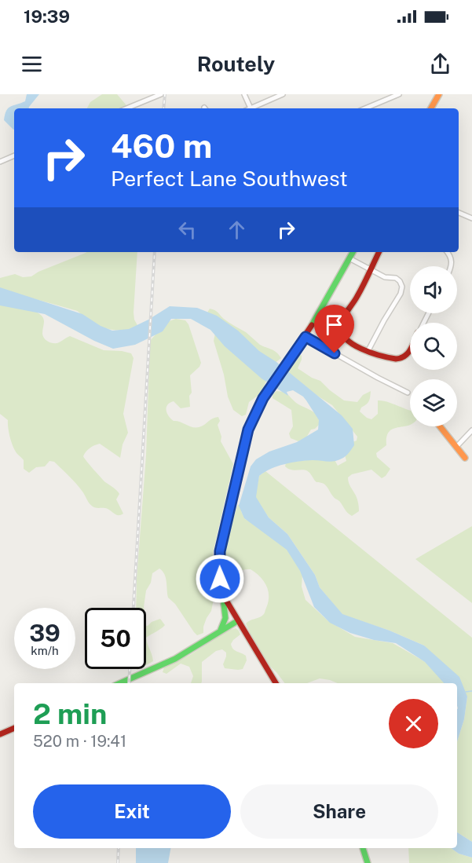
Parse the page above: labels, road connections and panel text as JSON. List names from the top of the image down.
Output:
{
  "page": {
    "status": "19:39",
    "header": "Routely",
    "turn": ["460 m", "Perfect Lane Southwest"],
    "speed": "39 km/h",
    "limit": "50",
    "heading": ["2 min", "520 m · 19:41"],
    "buttons": ["Exit", "Share"]
  }
}
